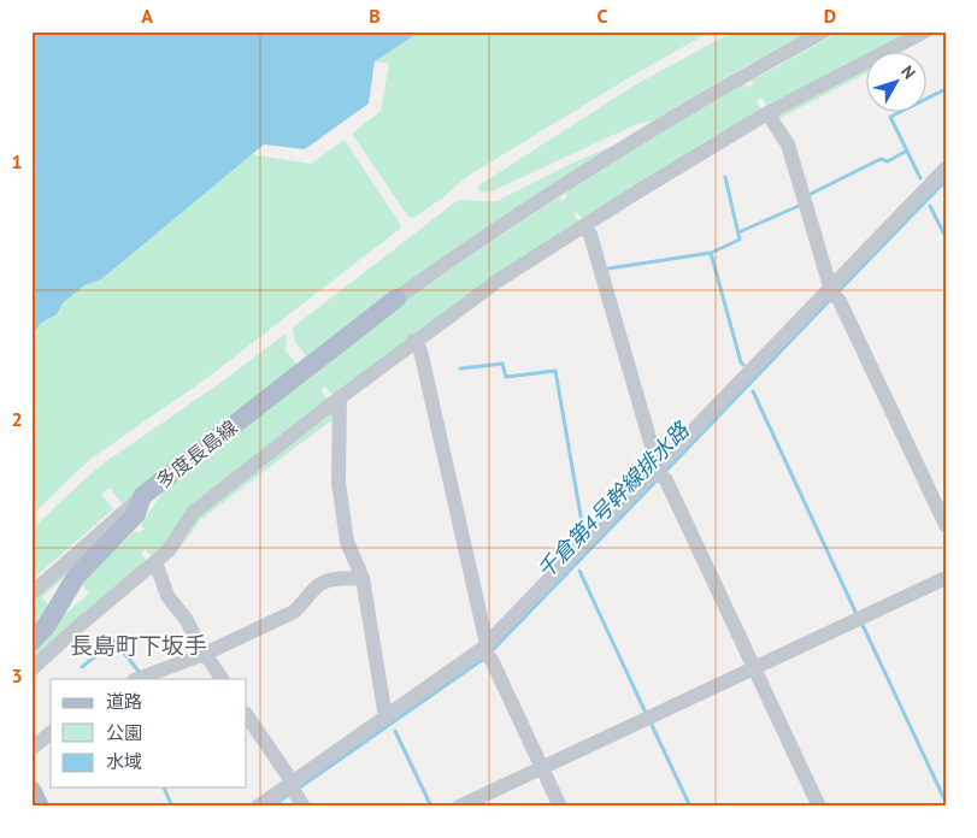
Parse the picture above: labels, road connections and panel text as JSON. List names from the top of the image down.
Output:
{
  "streets": {
    "main road": ["多度長島線"]
  },
  "districts": ["長島町下坂手"],
  "water": ["千倉第4号幹線排水路"],
  "legend": ["道路", "公園", "水域"],
  "north": "top right",
  "grid": {
    "columns": [
      "A",
      "B",
      "C",
      "D"
    ],
    "rows": ["1", "2", "3"]
  }
}
